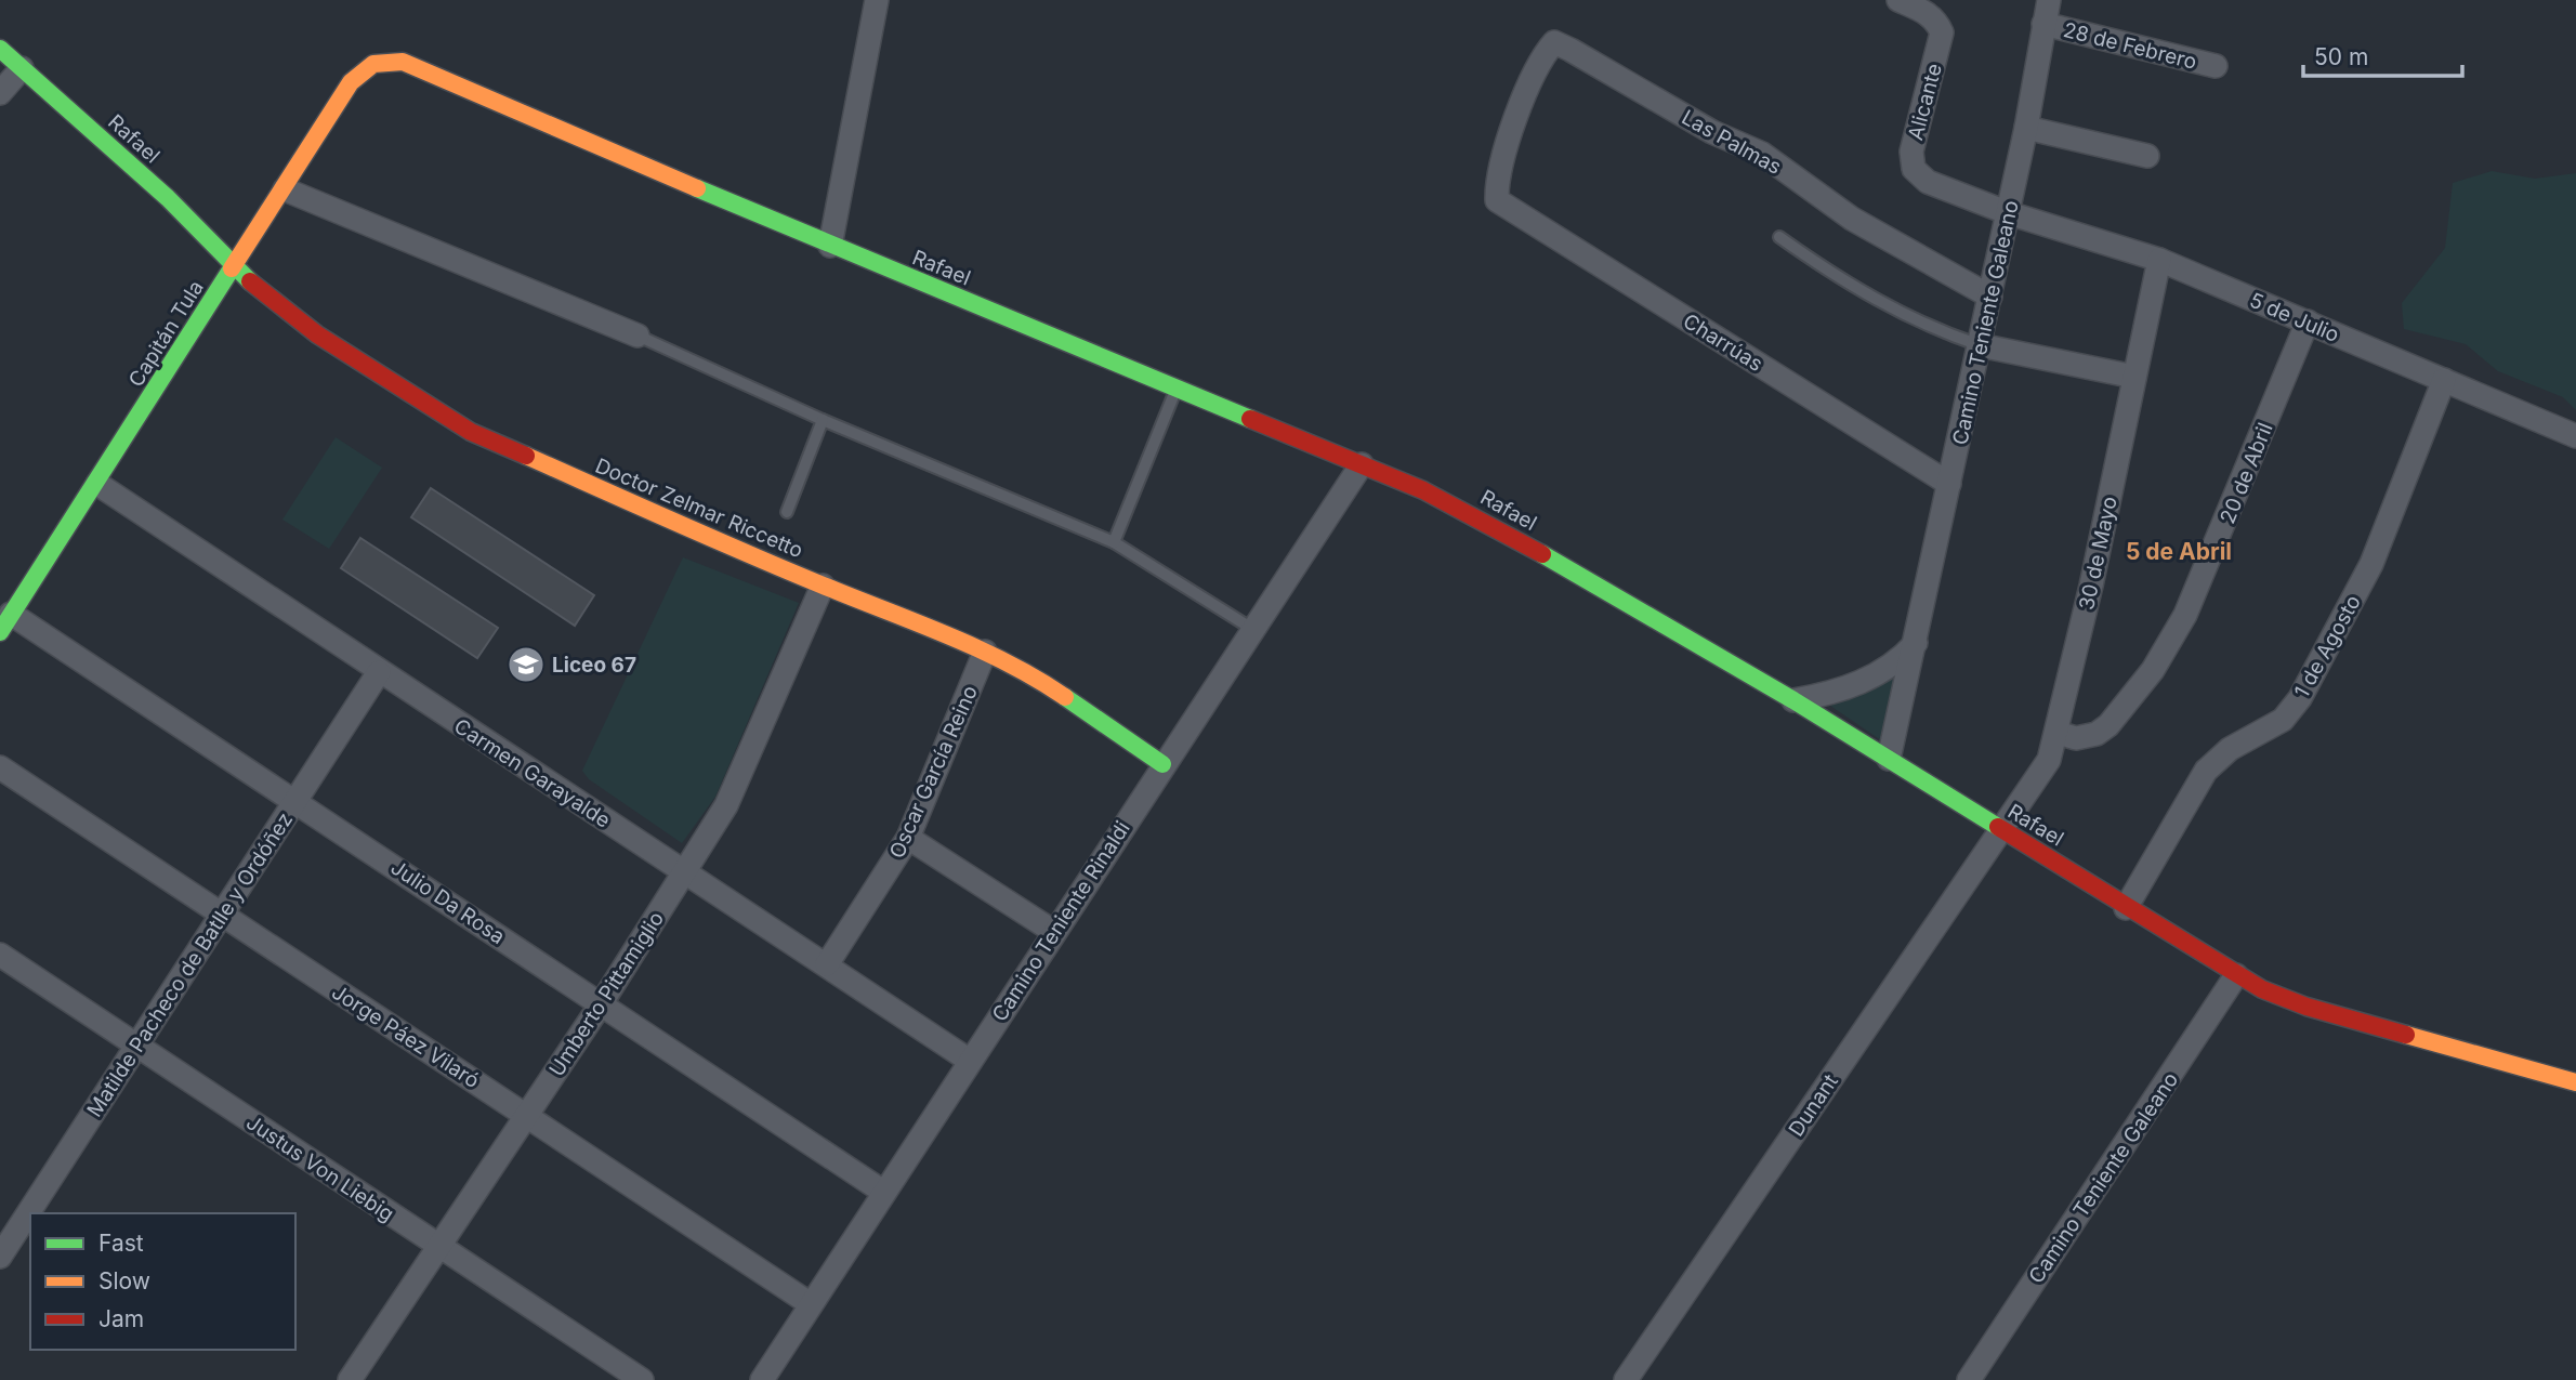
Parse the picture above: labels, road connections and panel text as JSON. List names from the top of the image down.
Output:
{
  "streets": {
    "street": [
      "28 de Febrero",
      "Alicante",
      "Rafael",
      "Las Palmas",
      "5 de Julio",
      "Camino Teniente Galeano",
      "Capitán Tula",
      "Charrúas",
      "20 de Abril",
      "Doctor Zelmar Riccetto",
      "30 de Mayo",
      "1 de Agosto",
      "Oscar García Reino",
      "Carmen Garayalde",
      "Julio Da Rosa",
      "Camino Teniente Rinaldi",
      "Matilde Pacheco de Batlle y Ordóñez",
      "Umberto Pittamiglio",
      "Jorge Páez Vilaró",
      "Dunant",
      "Justus Von Liebig"
    ]
  },
  "crossings": [
    ["28 de Febrero", "Camino Teniente Galeano"],
    ["Alicante", "5 de Julio"],
    ["Alicante", "Camino Teniente Galeano"],
    ["Rafael", "Camino Teniente Galeano"],
    ["Rafael", "Capitán Tula"],
    ["Rafael", "Doctor Zelmar Riccetto"],
    ["Rafael", "30 de Mayo"],
    ["Rafael", "1 de Agosto"],
    ["Rafael", "Camino Teniente Rinaldi"],
    ["Rafael", "Dunant"],
    ["Las Palmas", "Camino Teniente Galeano"],
    ["Las Palmas", "Charrúas"],
    ["5 de Julio", "Camino Teniente Galeano"],
    ["5 de Julio", "20 de Abril"],
    ["5 de Julio", "30 de Mayo"],
    ["5 de Julio", "1 de Agosto"],
    ["Camino Teniente Galeano", "Charrúas"],
    ["Capitán Tula", "Doctor Zelmar Riccetto"],
    ["Capitán Tula", "Carmen Garayalde"],
    ["Capitán Tula", "Julio Da Rosa"],
    ["20 de Abril", "30 de Mayo"],
    ["Doctor Zelmar Riccetto", "Oscar García Reino"],
    ["Doctor Zelmar Riccetto", "Camino Teniente Rinaldi"],
    ["Doctor Zelmar Riccetto", "Umberto Pittamiglio"],
    ["30 de Mayo", "Dunant"],
    ["Oscar García Reino", "Carmen Garayalde"],
    ["Carmen Garayalde", "Camino Teniente Rinaldi"],
    ["Carmen Garayalde", "Matilde Pacheco de Batlle y Ordóñez"],
    ["Carmen Garayalde", "Umberto Pittamiglio"],
    ["Julio Da Rosa", "Camino Teniente Rinaldi"],
    ["Julio Da Rosa", "Matilde Pacheco de Batlle y Ordóñez"],
    ["Julio Da Rosa", "Umberto Pittamiglio"],
    ["Camino Teniente Rinaldi", "Jorge Páez Vilaró"],
    ["Matilde Pacheco de Batlle y Ordóñez", "Jorge Páez Vilaró"],
    ["Matilde Pacheco de Batlle y Ordóñez", "Justus Von Liebig"],
    ["Umberto Pittamiglio", "Jorge Páez Vilaró"],
    ["Umberto Pittamiglio", "Justus Von Liebig"]
  ],
  "districts": ["5 de Abril"],
  "places": {
    "school or university": ["Liceo 67"]
  },
  "legend": ["Fast", "Slow", "Jam"],
  "scale_bar": "50 m"
}
